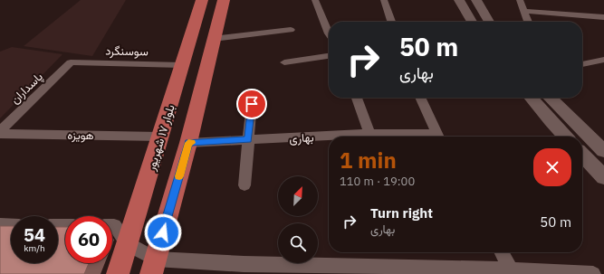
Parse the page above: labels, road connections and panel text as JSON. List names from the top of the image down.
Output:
{
  "streets": {
    "main road": ["بلوار ١٧ شهریور"],
    "street": [
      "سوسنگرد",
      "پاسداران",
      "هویزه",
      "بهاری"
    ]
  },
  "crossings": [
    ["سوسنگرد", "پاسداران"],
    ["سوسنگرد", "بلوار ١٧ شهریور"],
    ["پاسداران", "هویزه"],
    ["هویزه", "بلوار ١٧ شهریور"]
  ],
  "north": "top right",
  "page": {
    "turn": ["50 m", "بهاری"],
    "heading": ["1 min", "110 m · 19:00"],
    "list": [
      {
        "name": "Turn right",
        "note": "بهاری",
        "value": "50 m"
      }
    ],
    "speed": "54 km/h",
    "limit": "60"
  }
}
